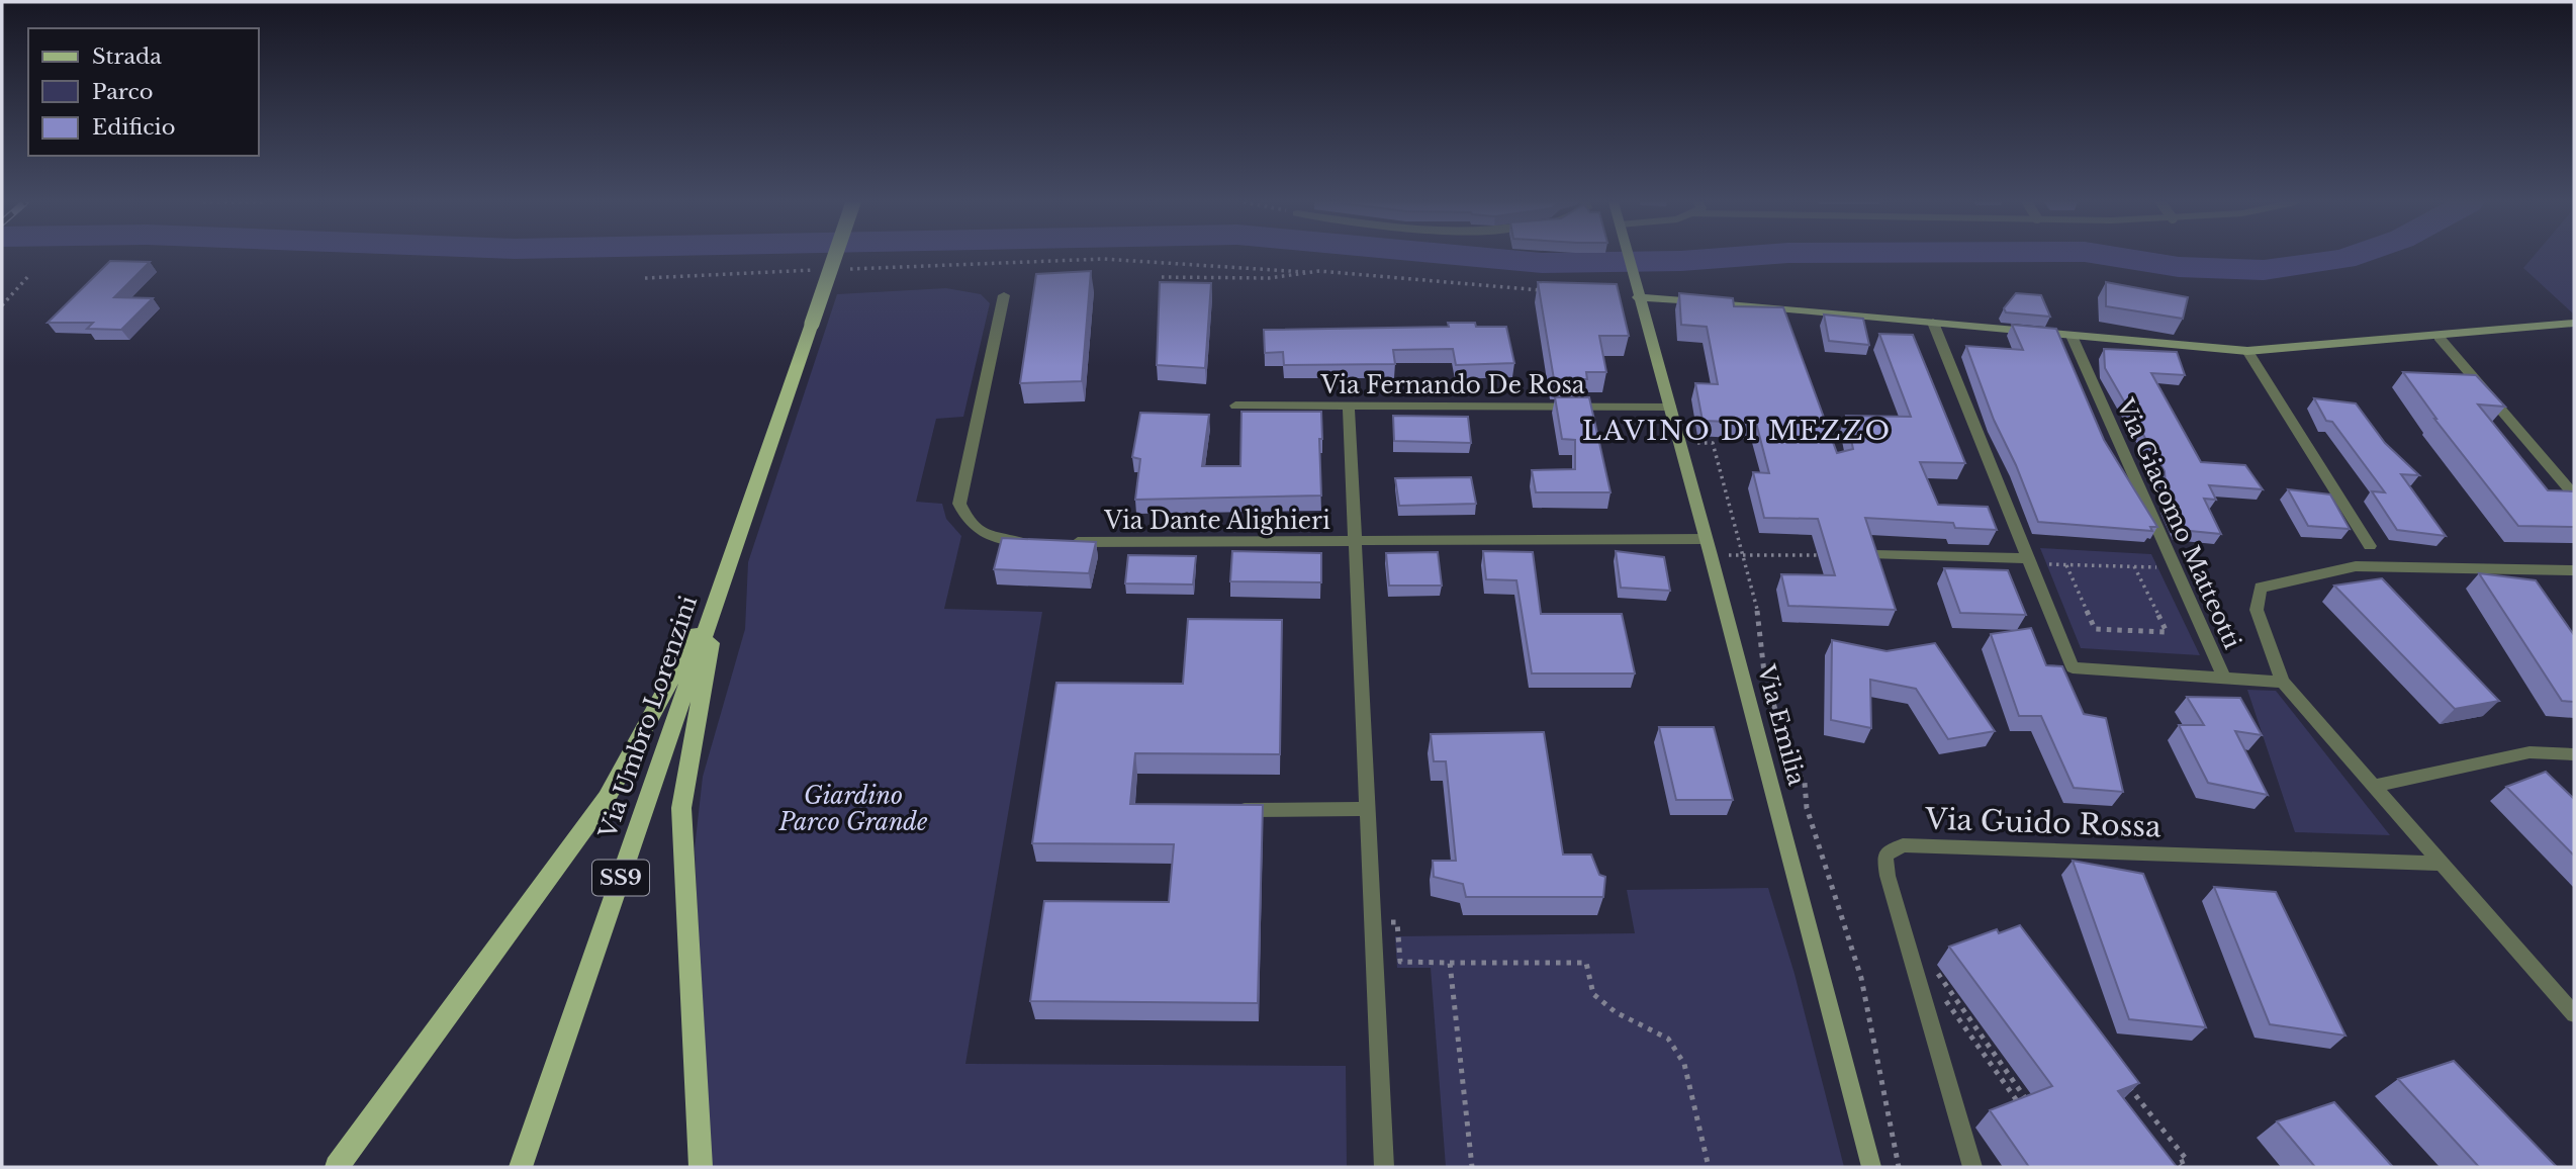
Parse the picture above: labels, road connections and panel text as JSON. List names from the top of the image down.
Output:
{
  "streets": {
    "main road": ["Via Umbro Lorenzini", "Via Emilia", "SS9"],
    "street": [
      "Via Fernando De Rosa",
      "Via Dante Alighieri",
      "Via Giacomo Matteotti",
      "Via Guido Rossa"
    ]
  },
  "crossings": [
    ["Via Fernando De Rosa", "Via Emilia"],
    ["Via Dante Alighieri", "Via Emilia"]
  ],
  "districts": ["LAVINO DI MEZZO"],
  "parks": ["Giardino Parco Grande"],
  "legend": ["Strada", "Parco", "Edificio"]
}
